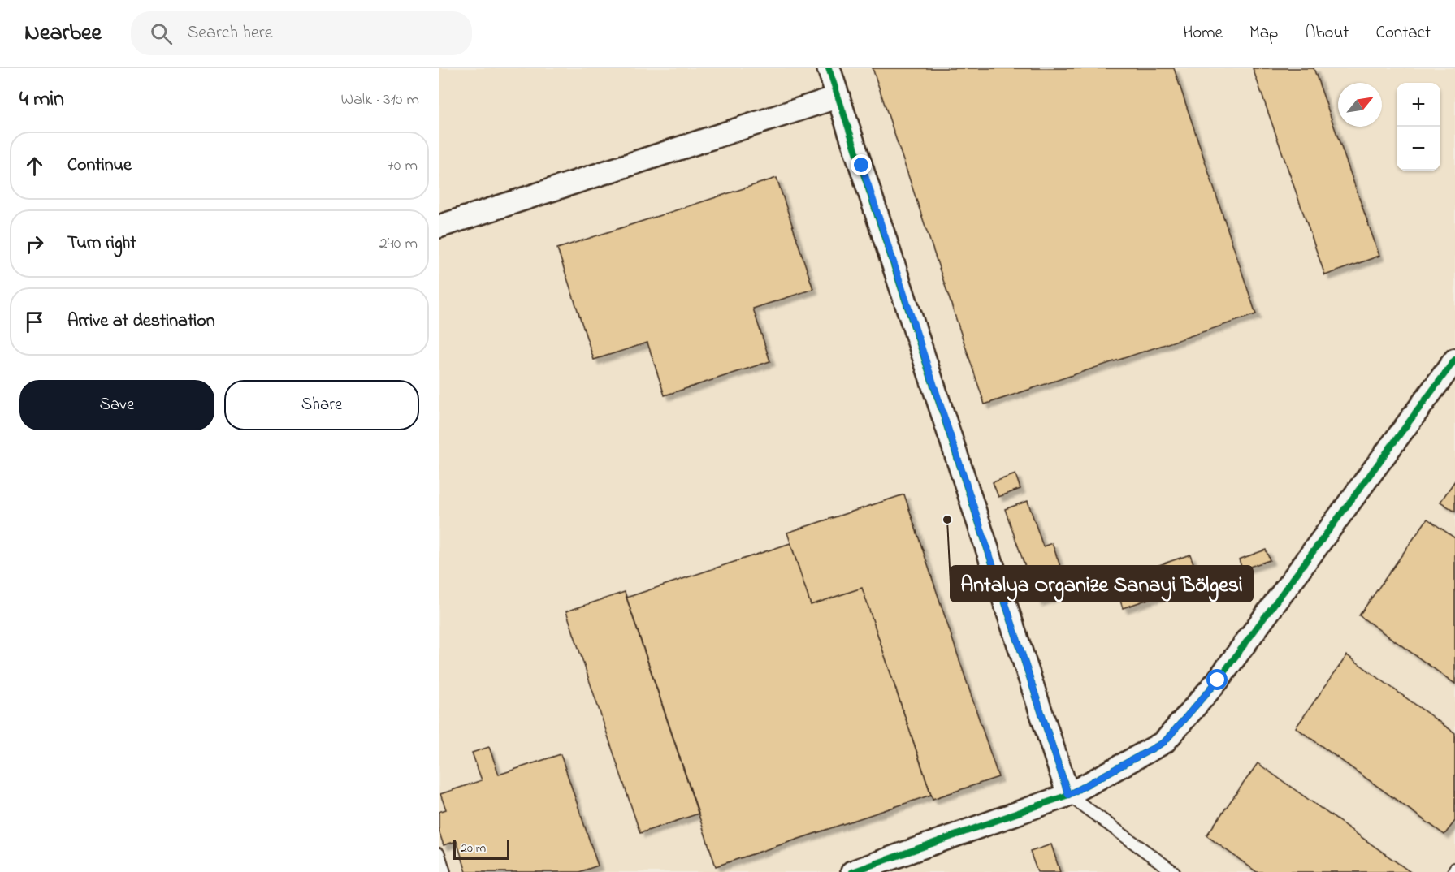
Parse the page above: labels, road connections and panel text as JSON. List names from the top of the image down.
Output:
{
  "places": ["Antalya Organize Sanayi Bölgesi"],
  "scale_bar": "20 m",
  "north": "top right",
  "page": {
    "header": "Nearbee",
    "search": "Search here",
    "nav": [
      "Home",
      "Map",
      "About",
      "Contact"
    ],
    "heading": ["4 min", "Walk · 310 m"],
    "map_buttons": ["+", "−"],
    "list": [
      ["Continue", "70 m"],
      ["Turn right", "240 m"],
      "Arrive at destination"
    ],
    "buttons": ["Save", "Share"],
    "scale": "20 m"
  }
}
